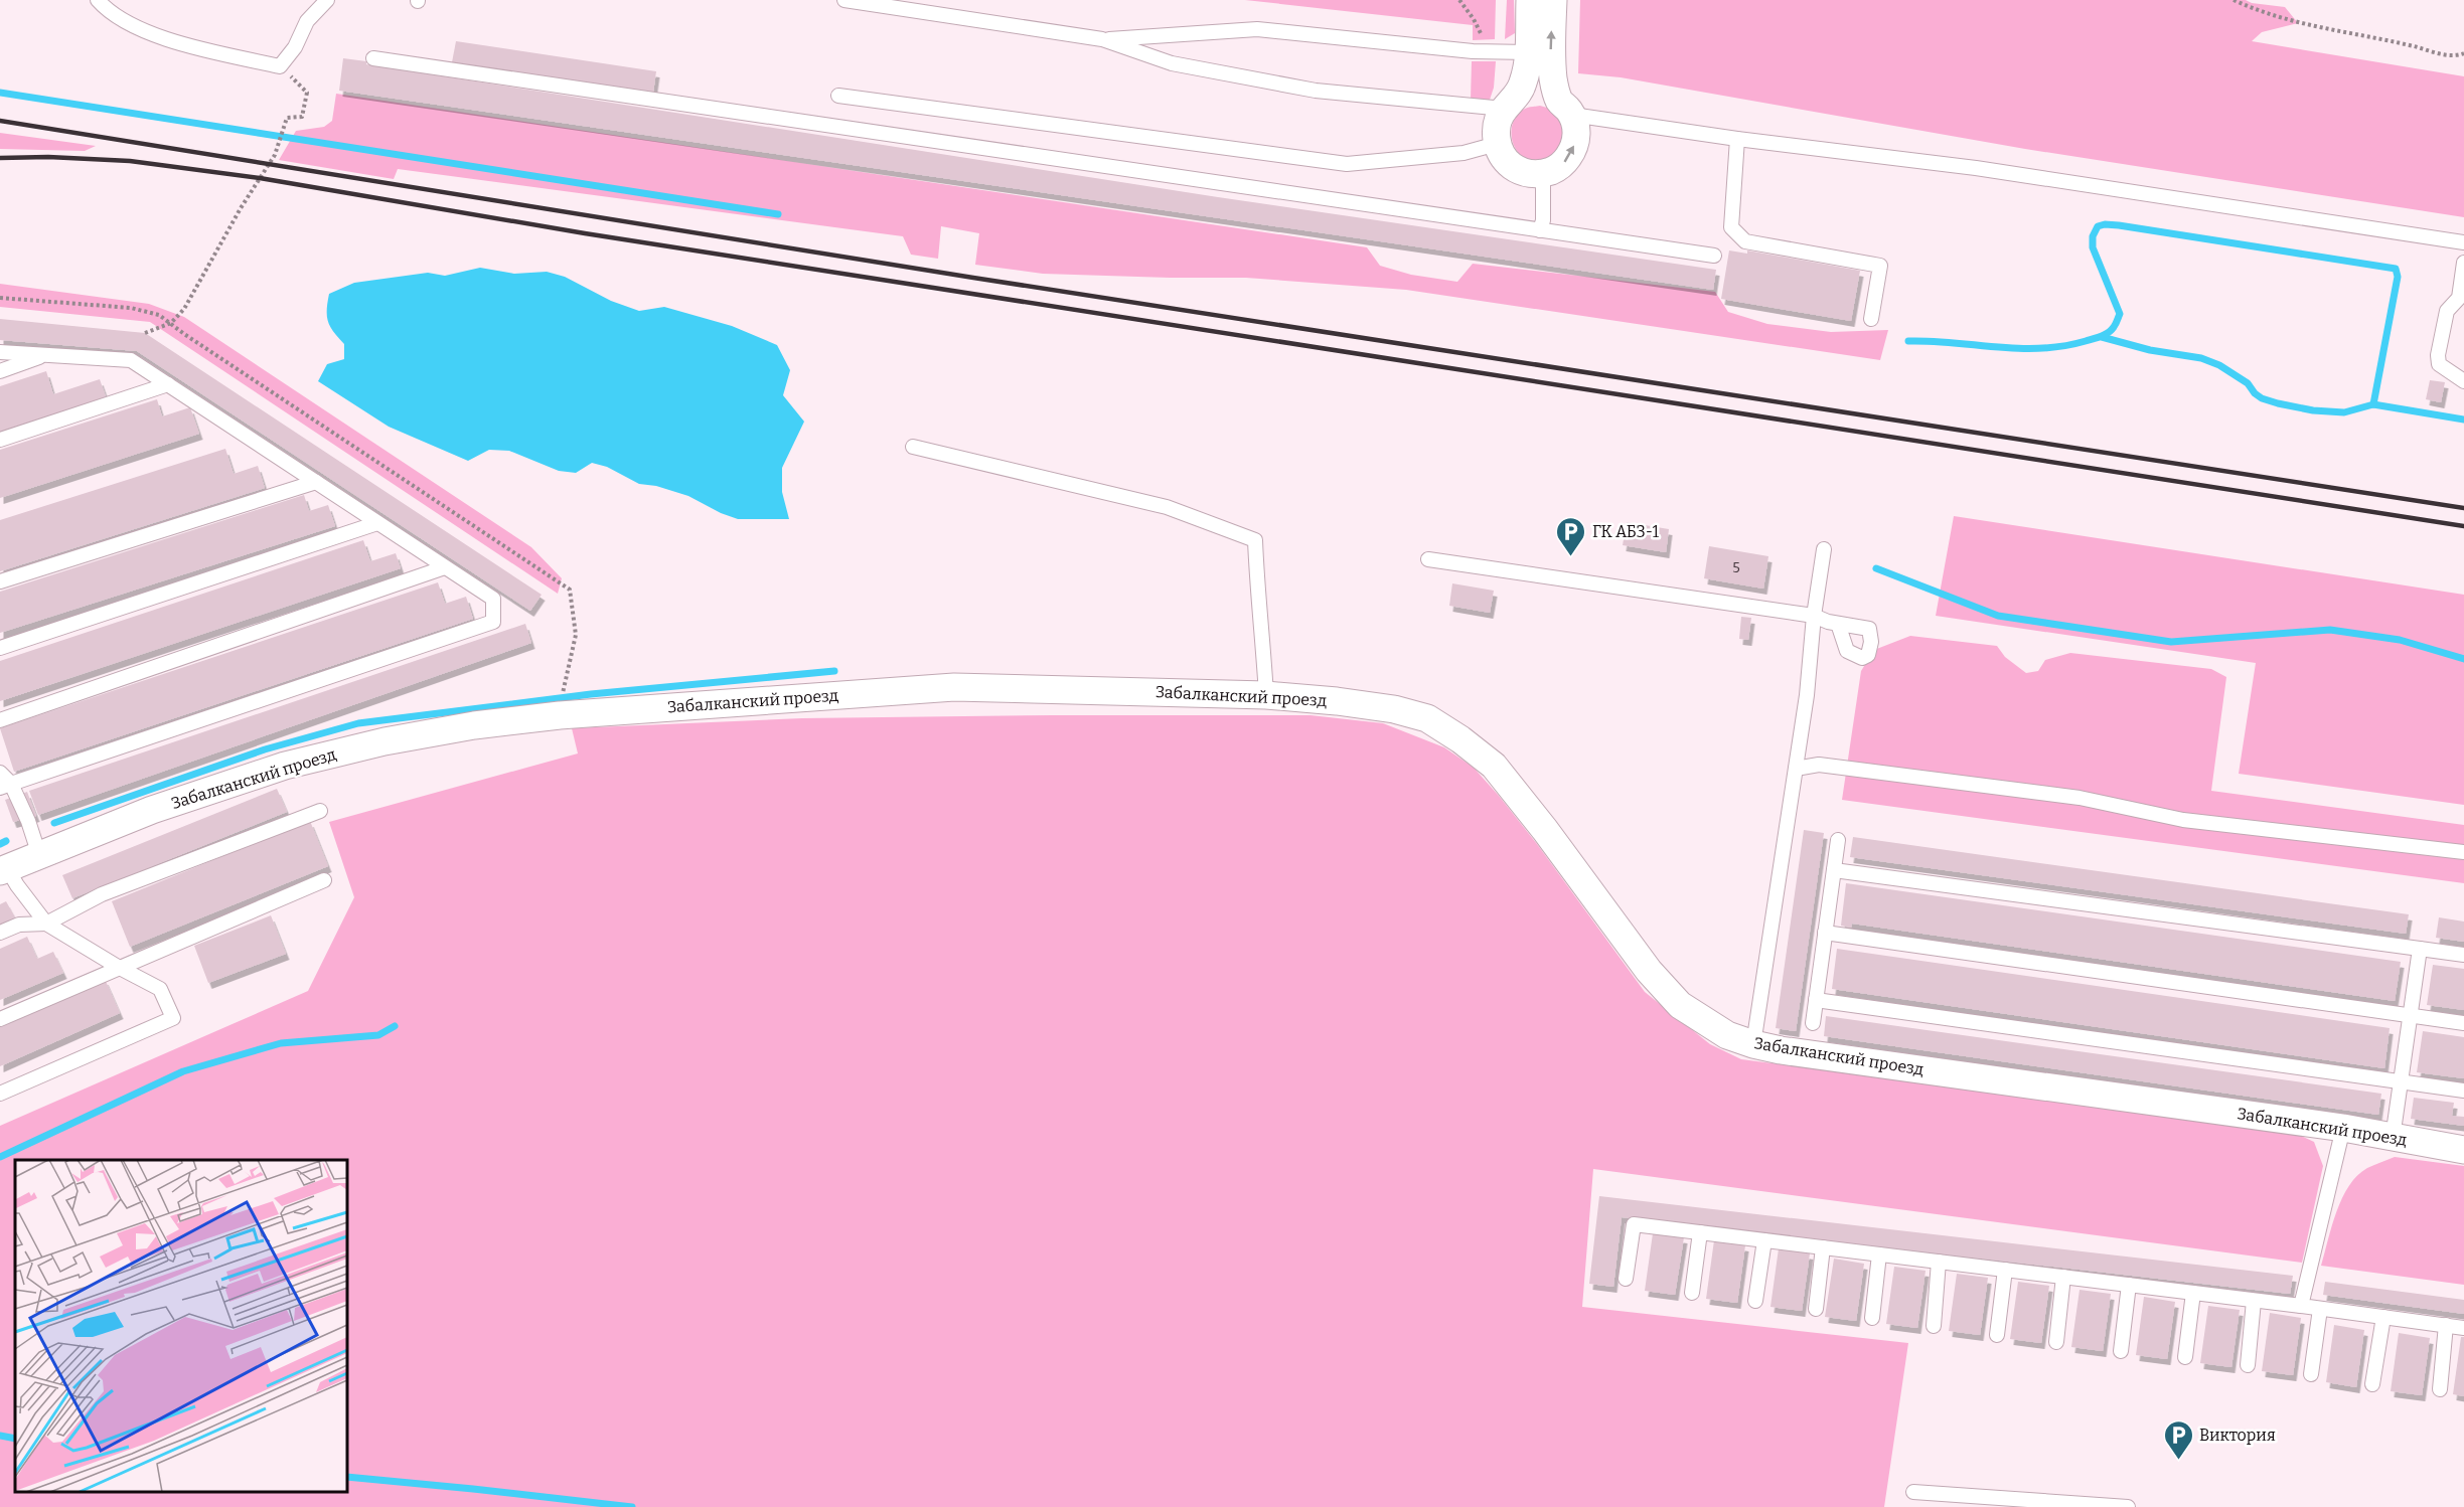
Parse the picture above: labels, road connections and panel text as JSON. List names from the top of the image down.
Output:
{
  "streets": {
    "street": ["Забалканский проезд"]
  },
  "places": {
    "parking": ["ГК АБЗ-1", "Виктория"]
  },
  "house_numbers": ["5"]
}
